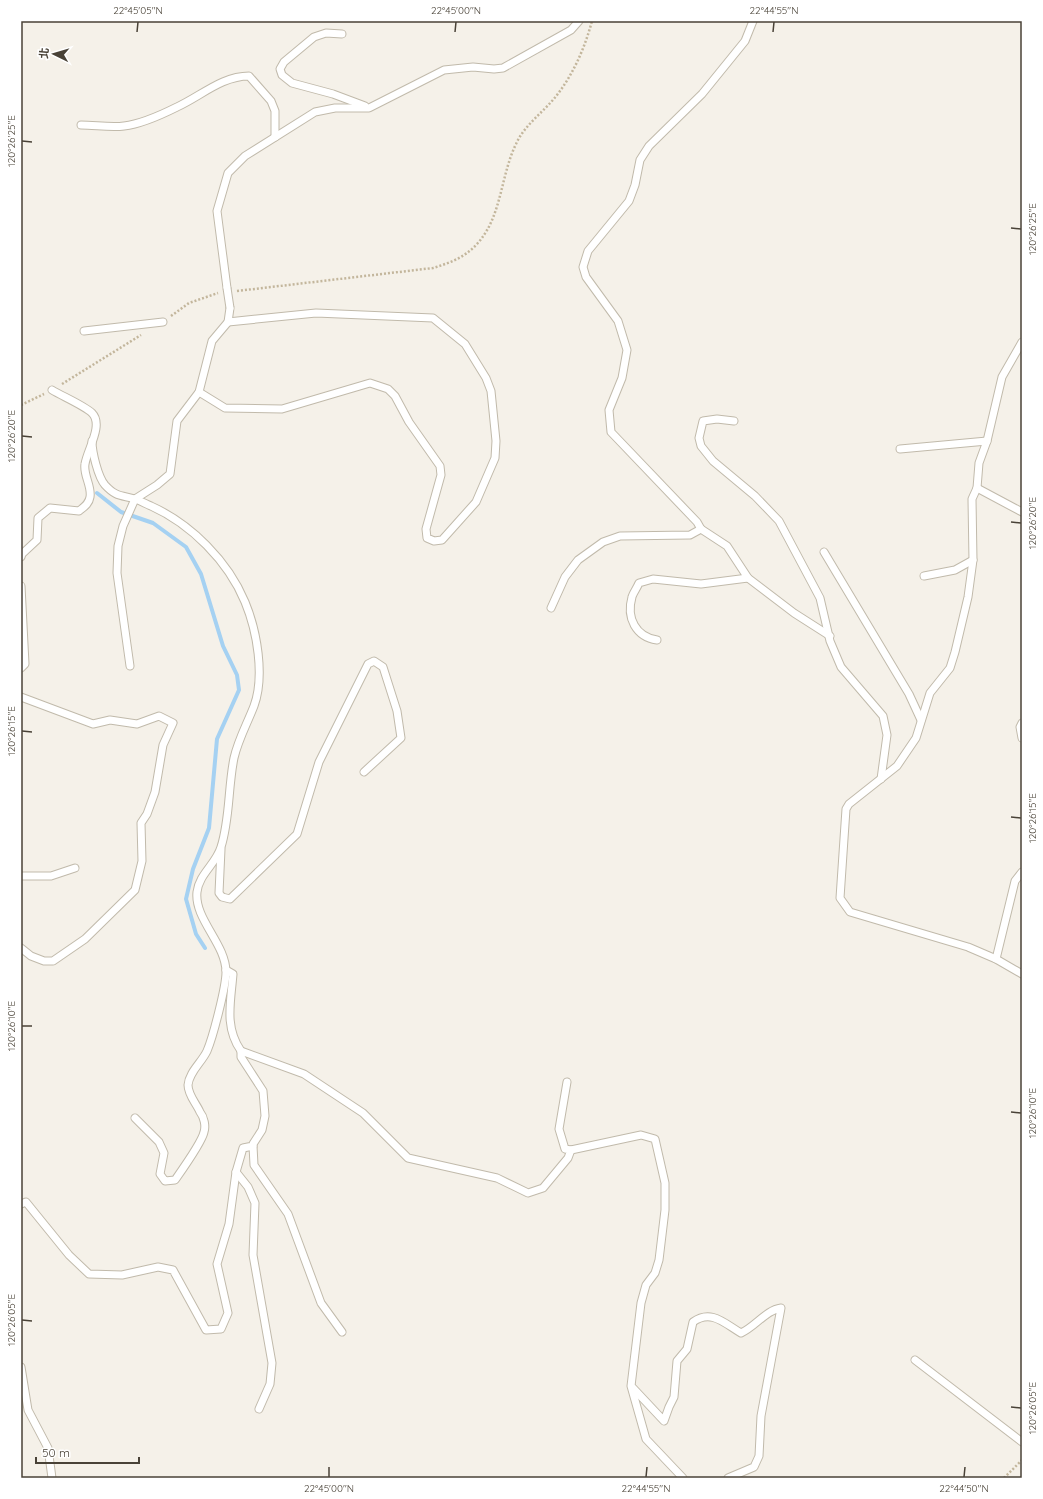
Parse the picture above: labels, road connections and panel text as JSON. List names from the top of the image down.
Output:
{
  "scale_bar": "50 m",
  "north": "left",
  "coordinates": [
    "22°45'05\"N",
    "22°45'00\"N",
    "22°44'55\"N",
    "120°26'25\"E",
    "120°26'20\"E",
    "120°26'15\"E",
    "120°26'10\"E",
    "120°26'05\"E",
    "22°44'50\"N"
  ]
}
